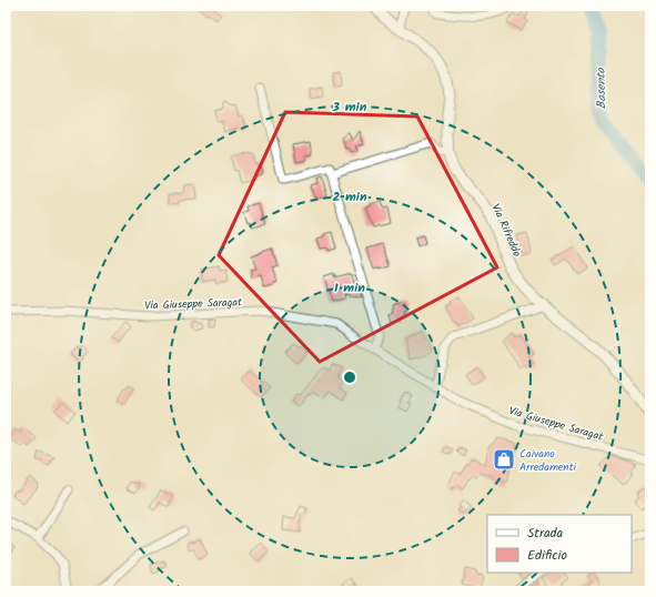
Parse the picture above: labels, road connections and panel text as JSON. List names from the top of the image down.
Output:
{
  "streets": {
    "main road": ["Via Rifreddo"],
    "street": ["Via Giuseppe Saragat"]
  },
  "water": ["Basento"],
  "places": {
    "shop": ["Caivano Arredamenti"]
  },
  "legend": ["Strada", "Edificio"],
  "rings": ["3 min", "2 min", "1 min"]
}
